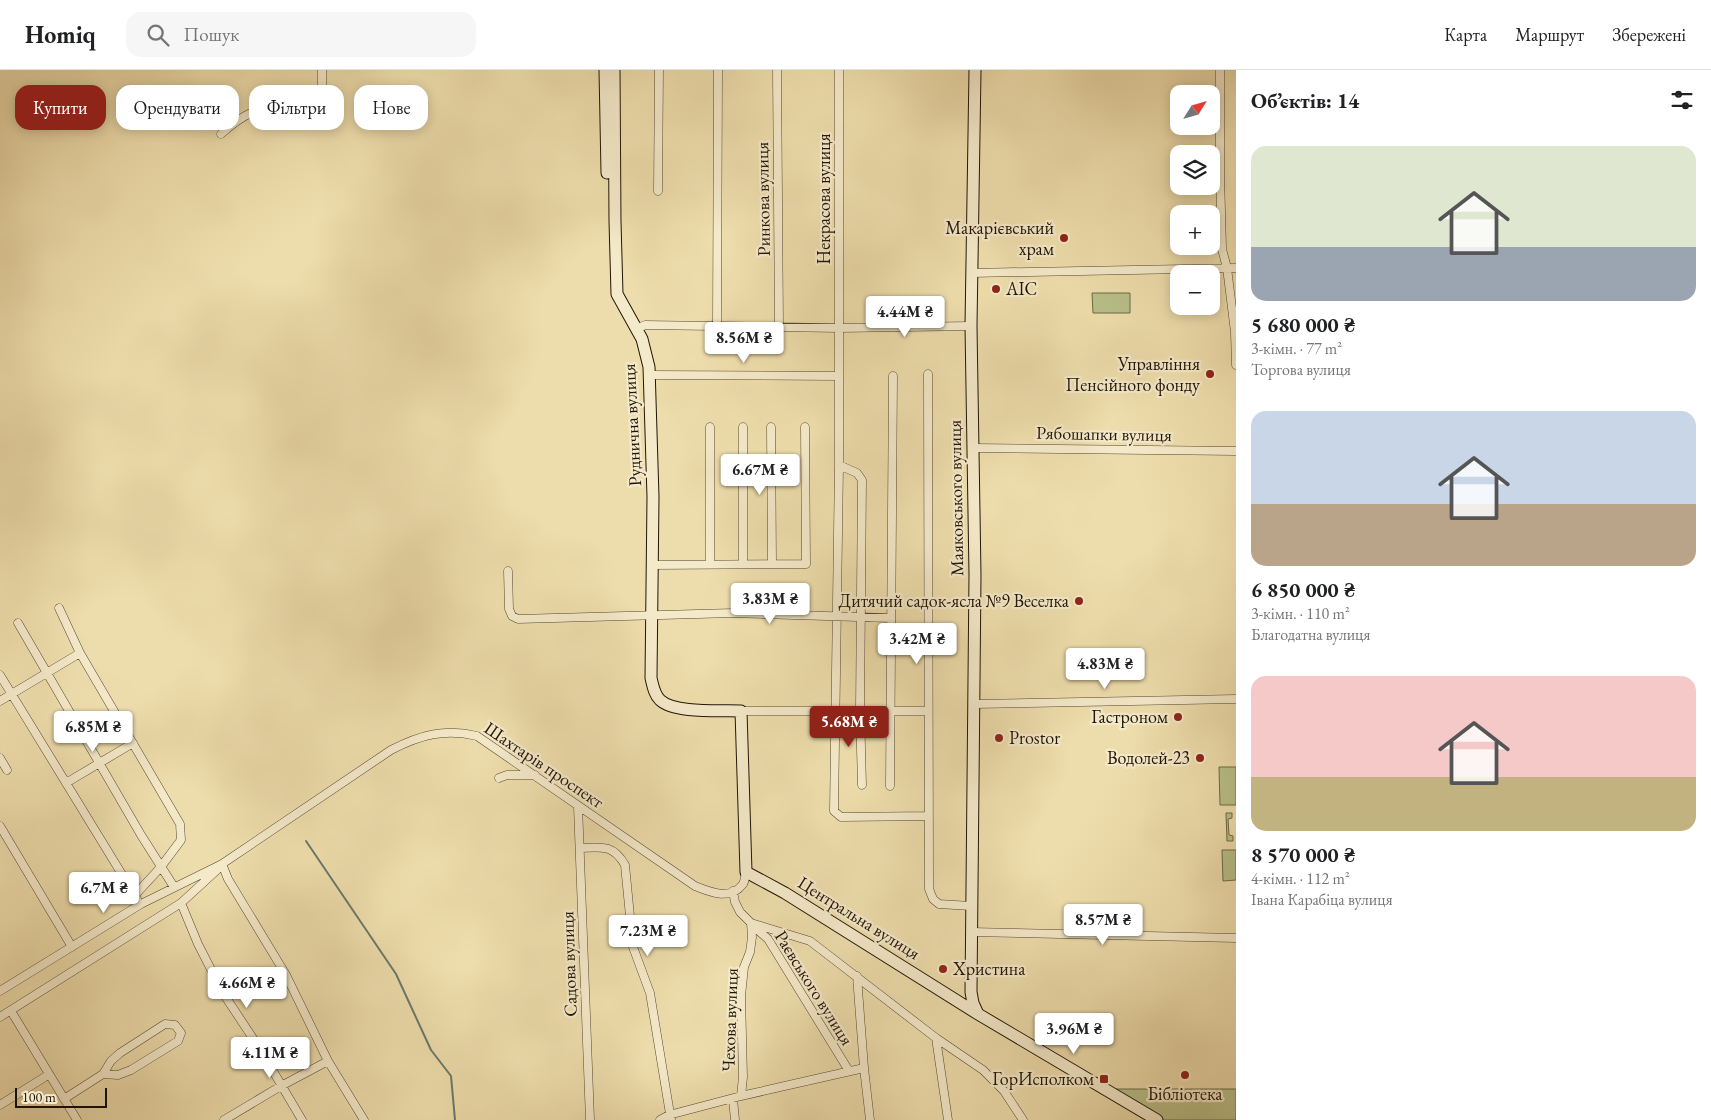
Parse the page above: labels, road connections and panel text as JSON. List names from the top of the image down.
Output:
{
  "streets": {
    "main road": ["Руднична вулиця", "Маяковського вулиця", "Центральна вулиця"],
    "street": [
      "Ринкова вулиця",
      "Некрасова вулиця",
      "Рябошапки вулиця",
      "Шахтарів проспект",
      "Садова вулиця",
      "Раєвського вулиця",
      "Чехова вулиця"
    ]
  },
  "crossings": [
    ["Некрасова вулиця", "Руднична вулиця"],
    ["Рябошапки вулиця", "Маяковського вулиця"],
    ["Маяковського вулиця", "Центральна вулиця"],
    ["Шахтарів проспект", "Садова вулиця"],
    ["Раєвського вулиця", "Чехова вулиця"]
  ],
  "places": {
    "other": [
      "Макарієвський храм",
      "АІС",
      "Управління Пенсійного фонду",
      "Дитячий садок-ясла №9 Веселка",
      "Гастроном",
      "Prostor",
      "Водолей-23",
      "Христина",
      "Бібліотека"
    ],
    "transit": ["ГорИсполком"]
  },
  "scale_bar": "100 m",
  "north": "top right",
  "page": {
    "header": "Homiq",
    "search": "Пошук",
    "nav": ["Карта", "Маршрут", "Збережені"],
    "heading": "Об’єктів: 14",
    "map_buttons": ["+", "−"],
    "chip": [
      "Купити",
      "Орендувати",
      "Фільтри",
      "Нове"
    ],
    "list": [
      {
        "name": "5 680 000 ₴",
        "note": "3-кімн. · 77 m² · Торгова вулиця"
      },
      {
        "name": "6 850 000 ₴",
        "note": "3-кімн. · 110 m² · Благодатна вулиця"
      },
      {
        "name": "8 570 000 ₴",
        "note": "4-кімн. · 112 m² · Івана Карабіца вулиця"
      }
    ],
    "price": [
      "4.44M ₴",
      "8.56M ₴",
      "6.67M ₴",
      "3.83M ₴",
      "3.42M ₴",
      "4.83M ₴",
      "5.68M ₴",
      "6.85M ₴",
      "6.7M ₴",
      "8.57M ₴",
      "7.23M ₴",
      "4.66M ₴",
      "3.96M ₴",
      "4.11M ₴"
    ],
    "scale": "100 m"
  }
}
